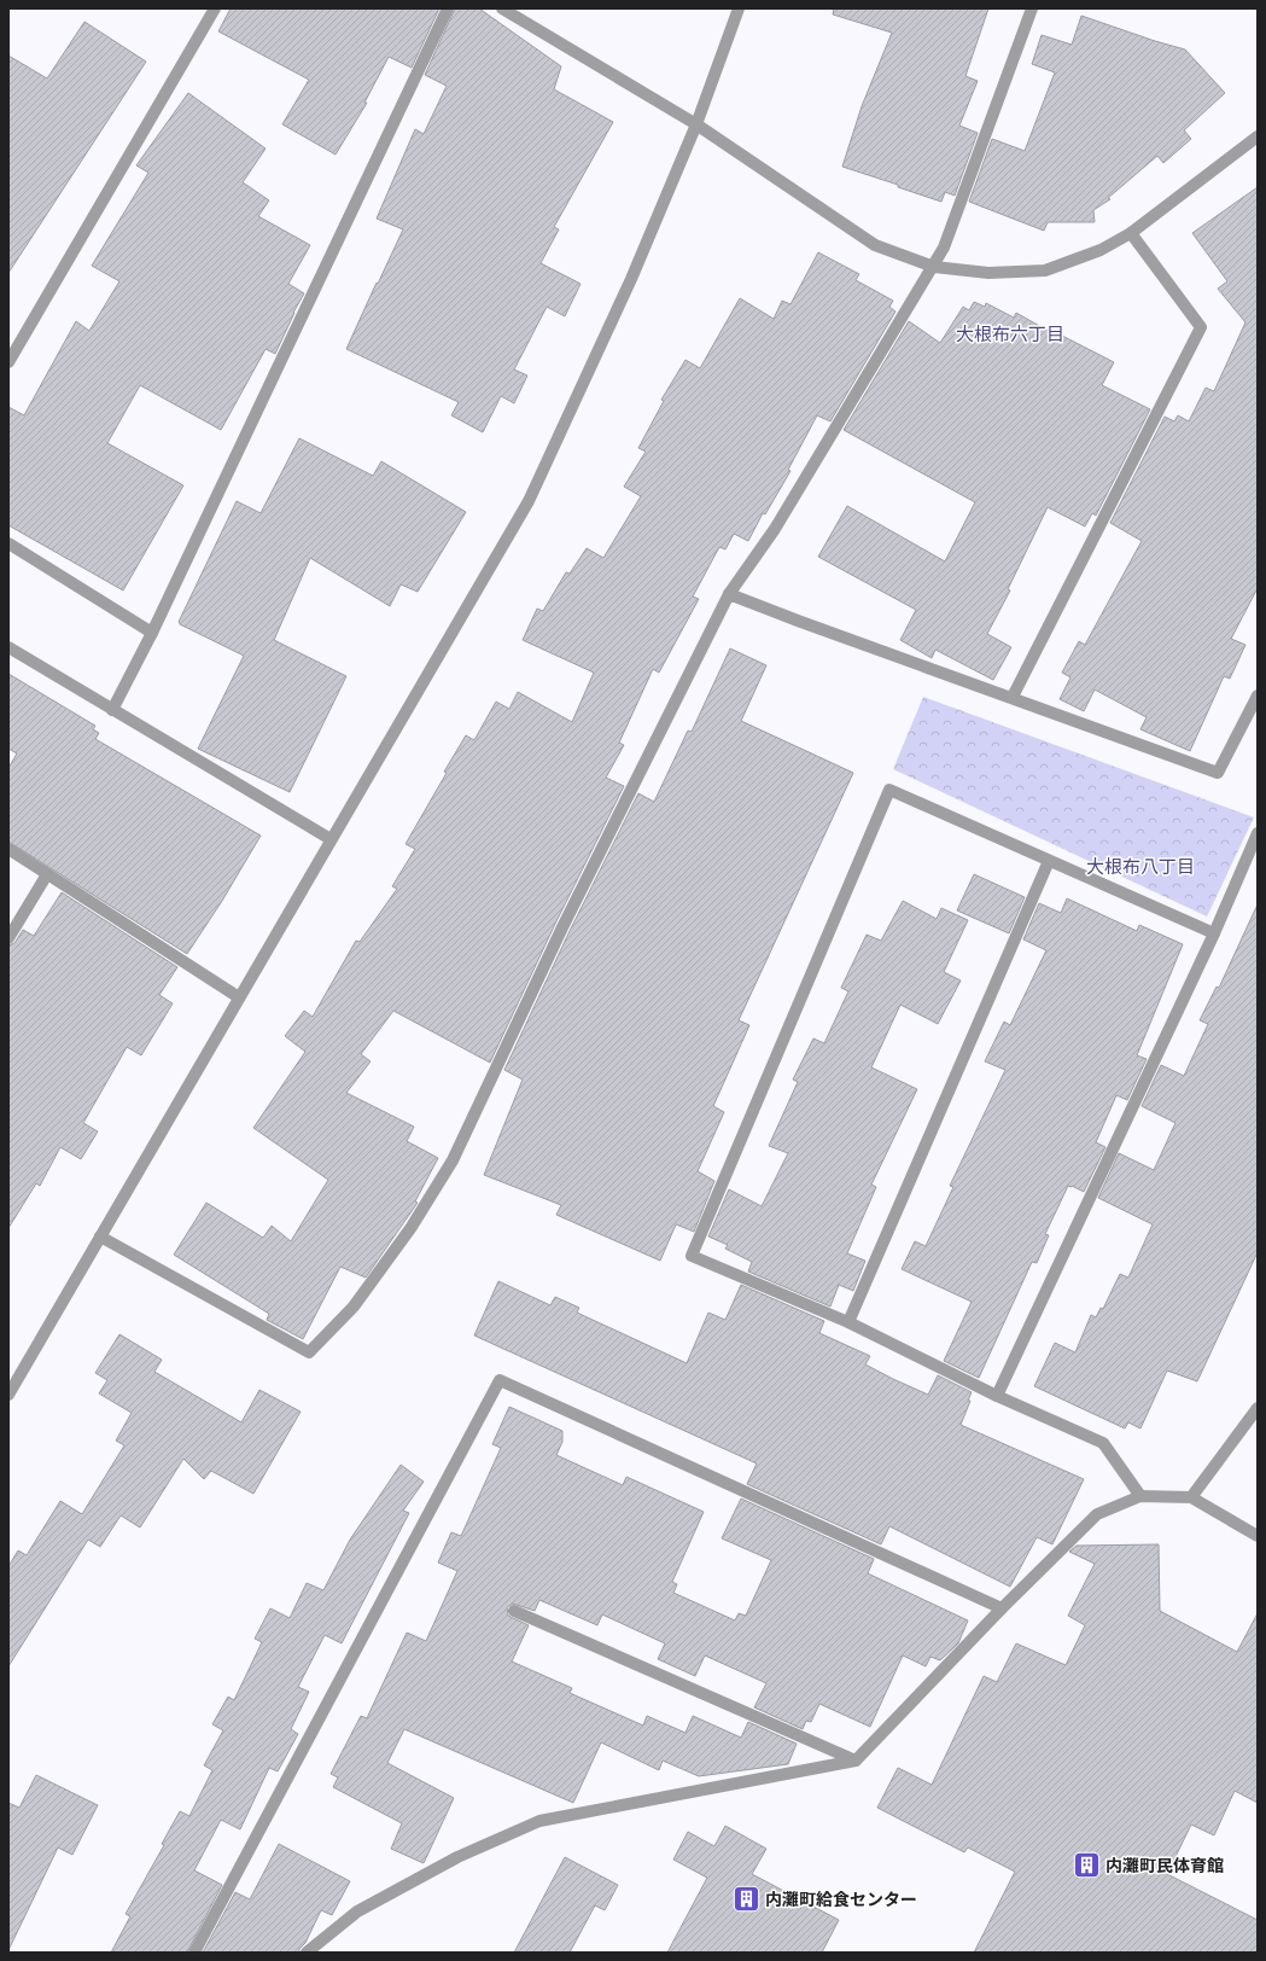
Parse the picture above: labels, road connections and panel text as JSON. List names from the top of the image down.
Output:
{
  "districts": ["大根布六丁目", "大根布八丁目"],
  "places": {
    "building": ["内灘町民体育館", "内灘町給食センター"]
  }
}
